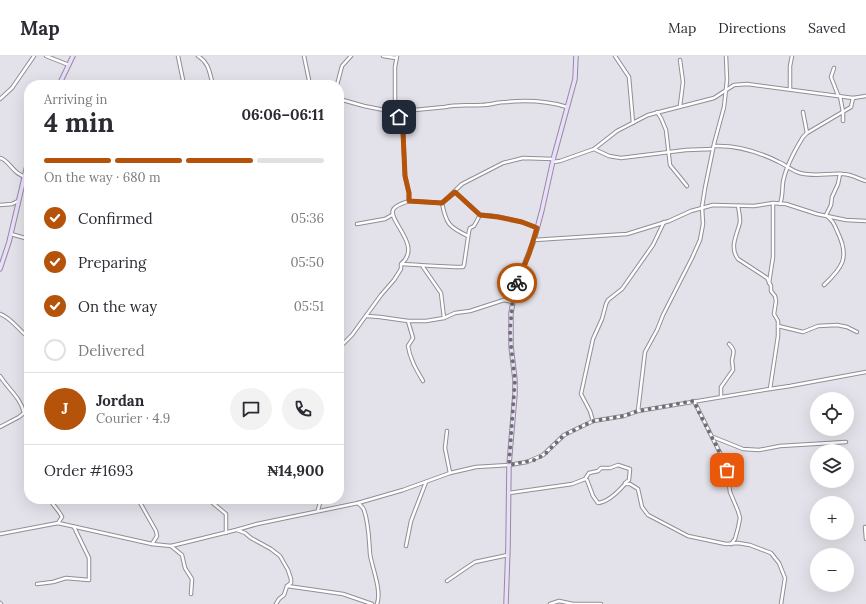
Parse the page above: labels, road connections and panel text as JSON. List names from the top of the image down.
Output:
{
  "page": {
    "header": "Map",
    "nav": ["Map", "Directions", "Saved"],
    "heading": ["4 min", "Arriving in", "06:06–06:11"],
    "panel": [
      "Jordan",
      "Courier · 4.9",
      "Order #1693",
      "₦14,900"
    ],
    "bar": "On the way · 680 m",
    "list": [
      ["Confirmed", "05:36"],
      ["Preparing", "05:50"],
      ["On the way", "05:51"],
      "Delivered"
    ],
    "round": "J",
    "map_buttons": ["+", "−"]
  }
}
